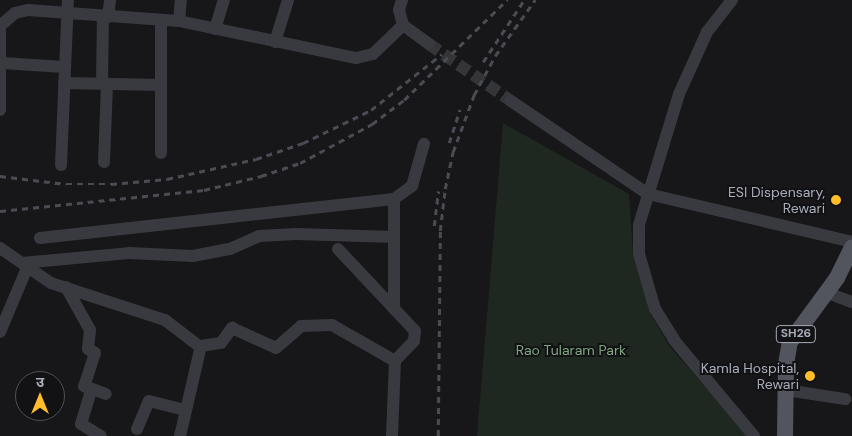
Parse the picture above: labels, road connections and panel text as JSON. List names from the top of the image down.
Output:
{
  "streets": {
    "main road": ["SH26"]
  },
  "parks": ["Rao Tularam Park"],
  "places": ["ESI Dispensary, Rewari", "Kamla Hospital, Rewari"],
  "north": "top"
}
